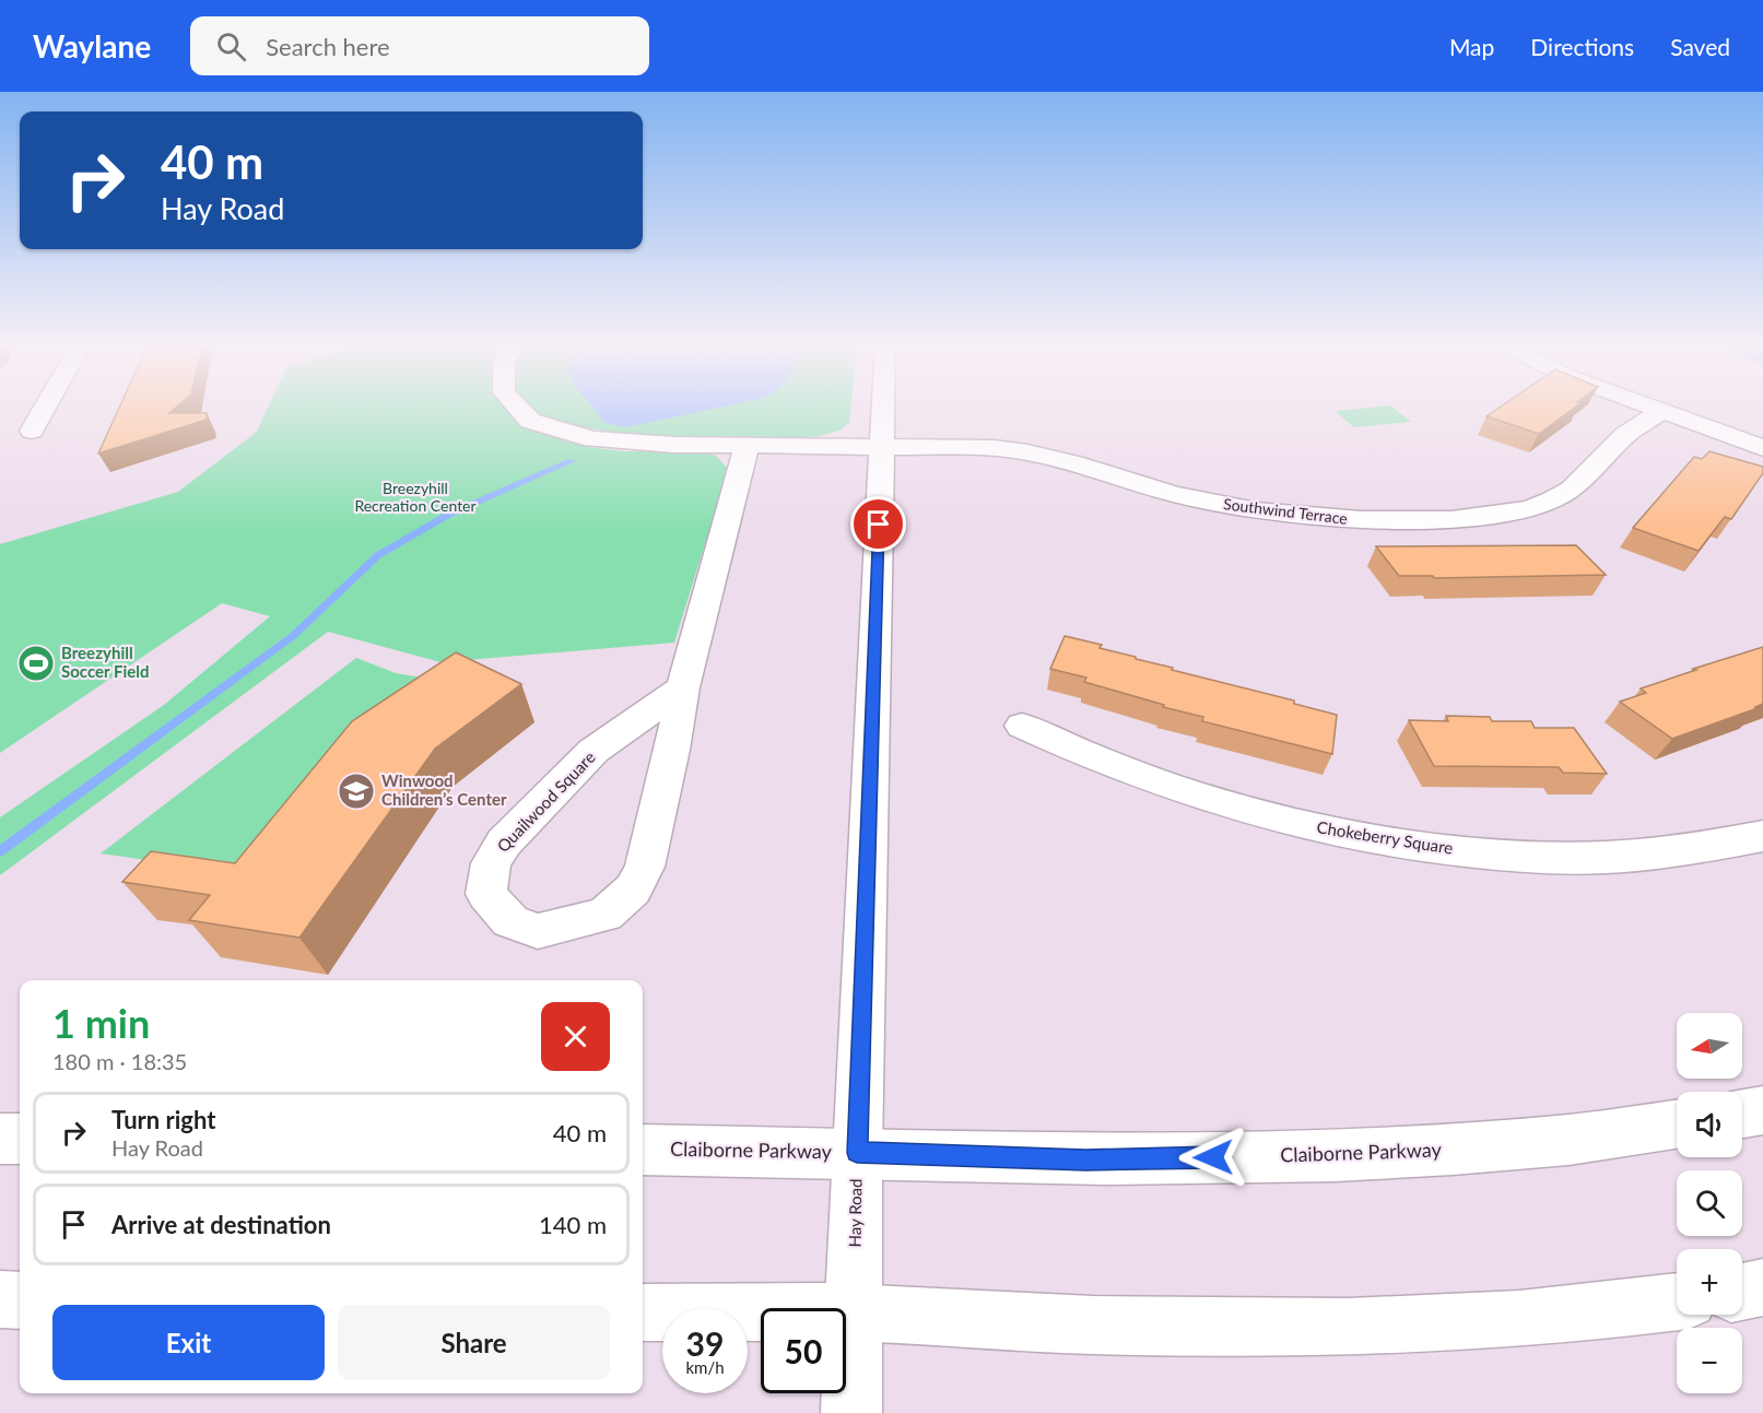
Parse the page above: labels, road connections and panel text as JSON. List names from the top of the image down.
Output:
{
  "streets": {
    "street": [
      "Southwind Terrace",
      "Quailwood Square",
      "Chokeberry Square",
      "Claiborne Parkway",
      "Hay Road"
    ]
  },
  "crossings": [
    ["Southwind Terrace", "Hay Road"],
    ["Claiborne Parkway", "Hay Road"]
  ],
  "parks": ["Breezyhill Recreation Center"],
  "places": {
    "sports": ["Breezyhill Soccer Field"],
    "school or university": ["Winwood Children’s Center"]
  },
  "north": "left",
  "page": {
    "header": "Waylane",
    "search": "Search here",
    "nav": ["Map", "Directions", "Saved"],
    "turn": ["40 m", "Hay Road"],
    "heading": ["1 min", "180 m · 18:35"],
    "map_buttons": ["+", "−"],
    "list": [
      {
        "name": "Turn right",
        "note": "Hay Road",
        "value": "40 m"
      },
      {
        "name": "Arrive at destination",
        "value": "140 m"
      }
    ],
    "buttons": ["Exit", "Share"],
    "speed": "39 km/h",
    "limit": "50"
  }
}
